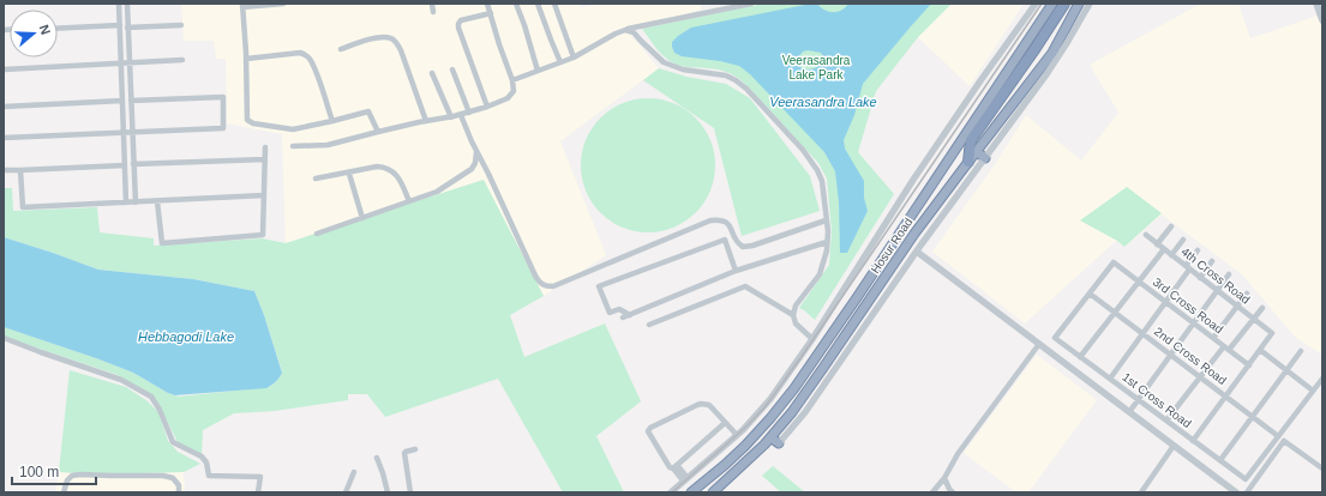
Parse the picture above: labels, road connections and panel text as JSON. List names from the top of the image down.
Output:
{
  "streets": {
    "highway": ["Hosur Road"],
    "street": [
      "4th Cross Road",
      "3rd Cross Road",
      "2nd Cross Road",
      "1st Cross Road"
    ]
  },
  "crossings": [
    ["3rd Cross Road", "2nd Cross Road"],
    ["3rd Cross Road", "1st Cross Road"],
    ["2nd Cross Road", "1st Cross Road"]
  ],
  "water": ["Veerasandra Lake", "Hebbagodi Lake"],
  "parks": ["Veerasandra Lake Park"],
  "scale_bar": "100 m",
  "north": "right"
}
